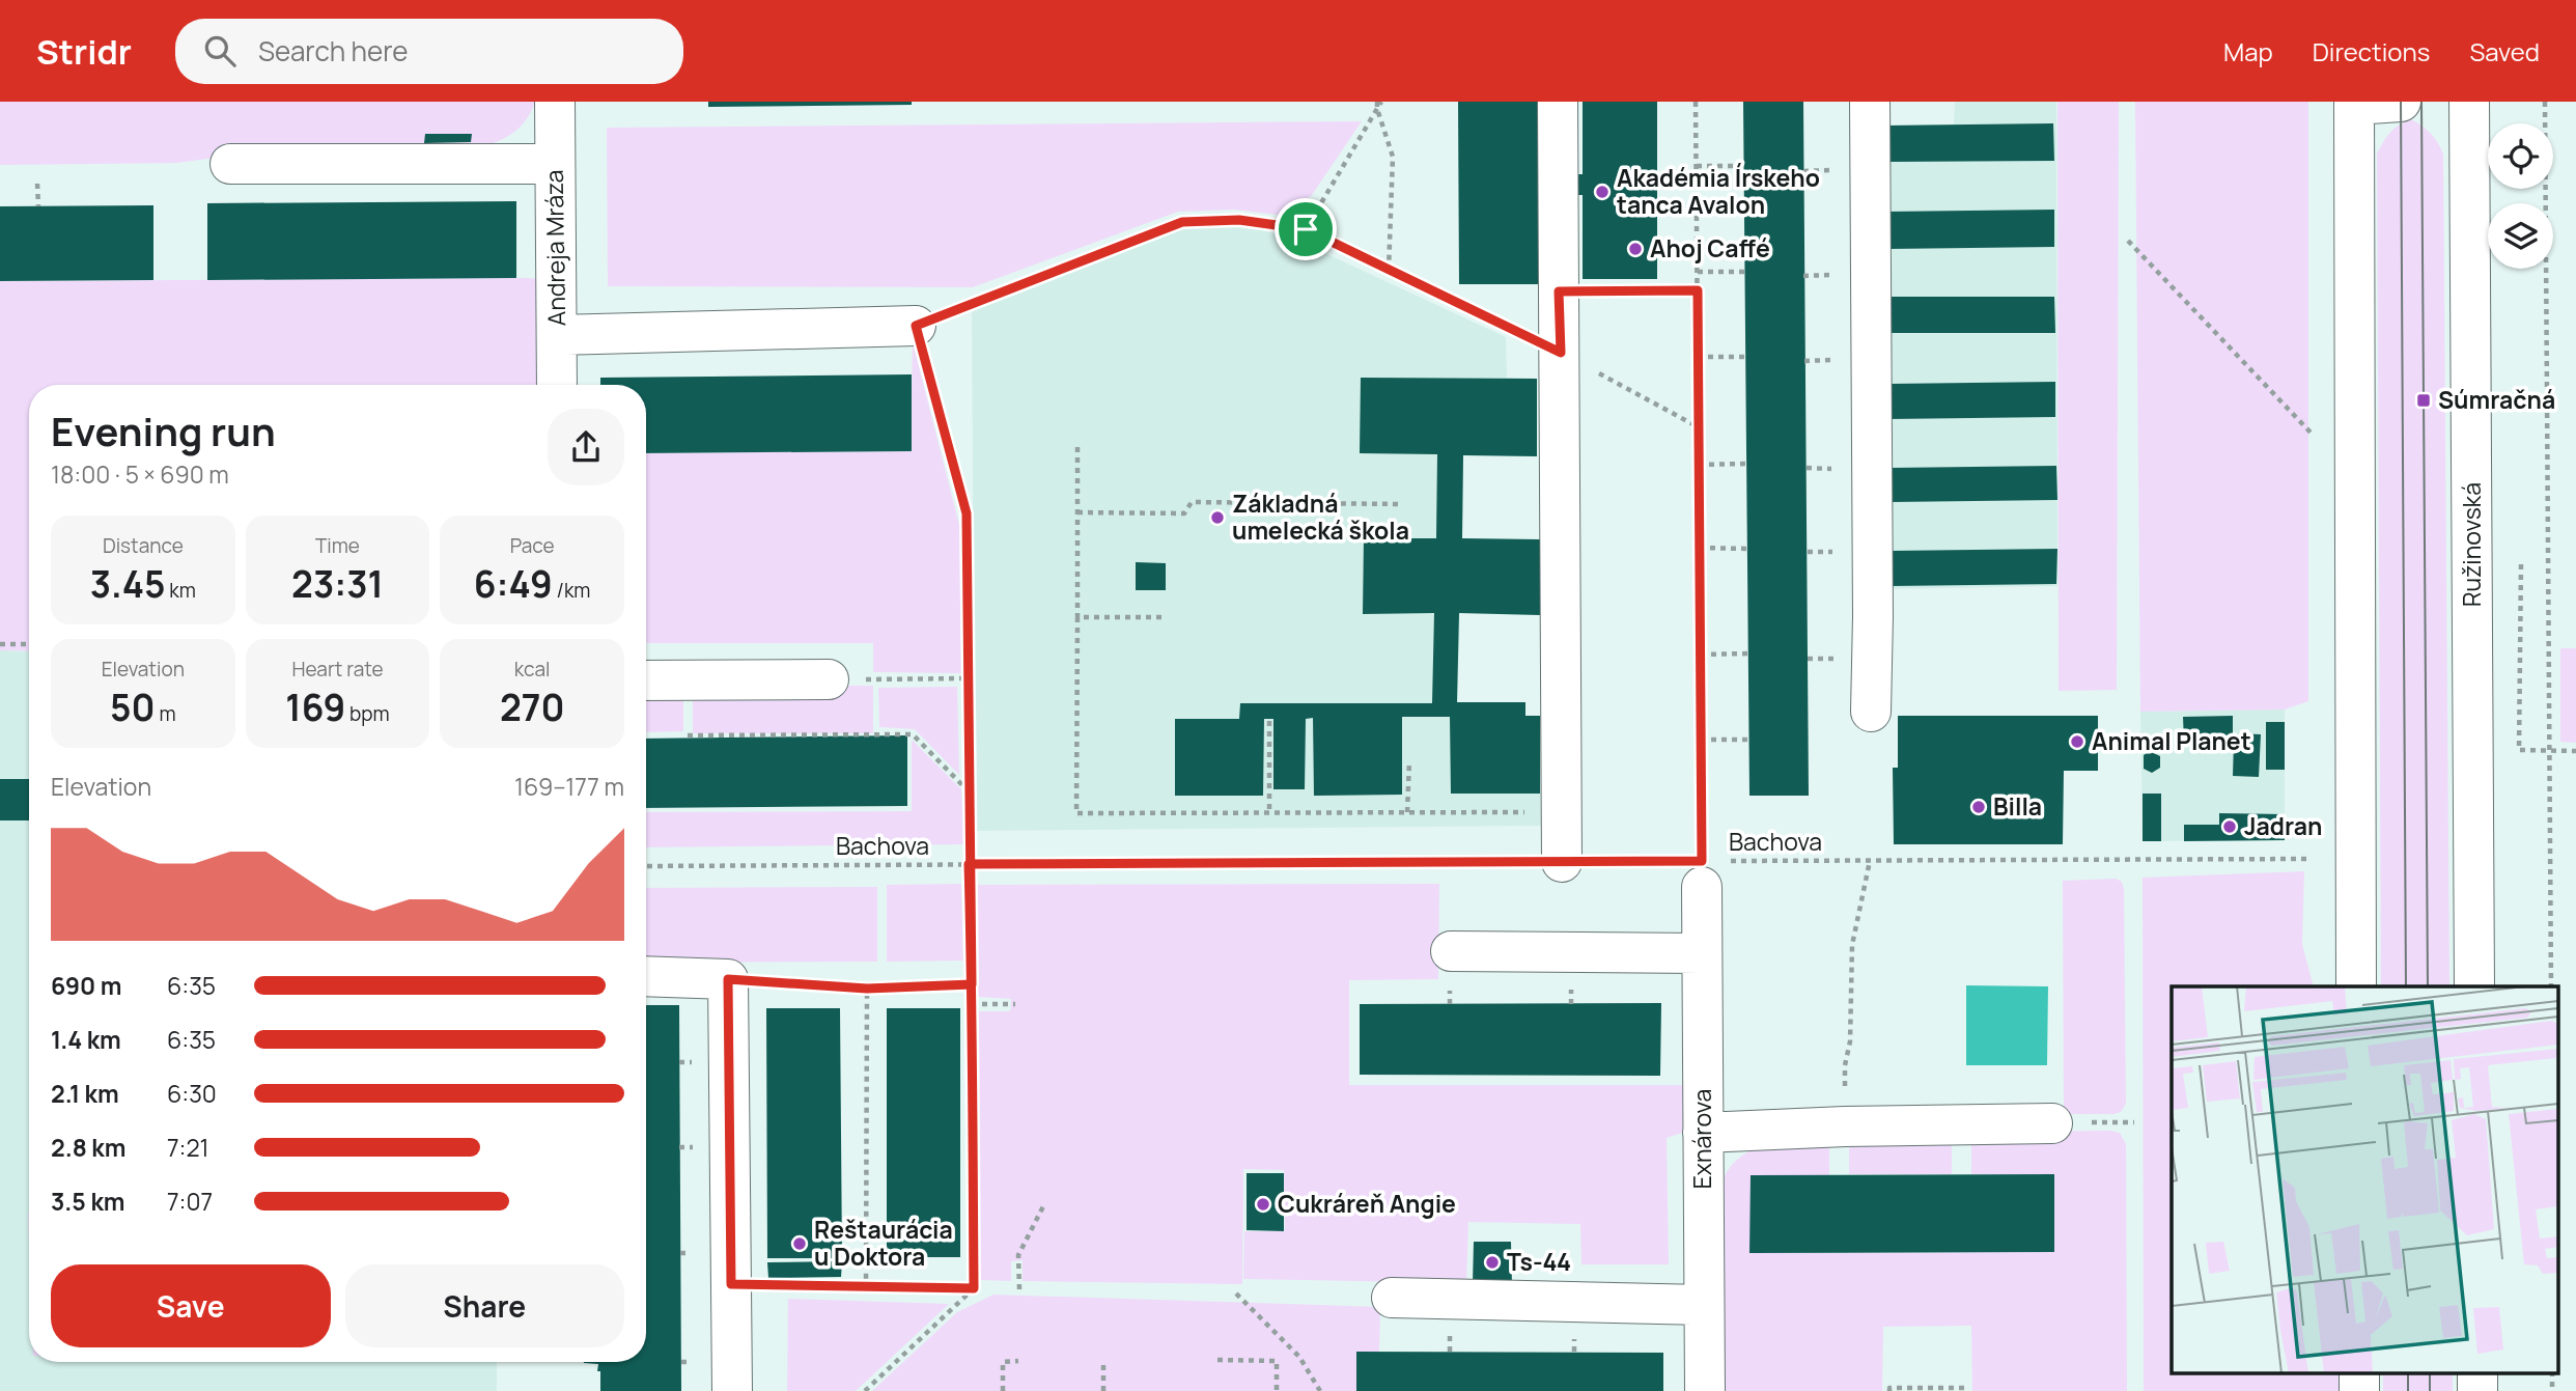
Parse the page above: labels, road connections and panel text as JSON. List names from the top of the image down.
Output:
{
  "streets": {
    "street": ["Andreja Mráza", "Ružinovská", "Exnárova"],
    "path": ["Bachova"]
  },
  "crossings": [
    ["Bachova", "Exnárova"]
  ],
  "places": {
    "other": [
      "Akadémia Írskeho tanca Avalon",
      "Ahoj Caffé",
      "Základná umelecká škola",
      "Animal Planet",
      "Billa",
      "Jadran",
      "Cukráreň Angie",
      "Reštaurácia u Doktora",
      "Ts-44"
    ],
    "transit": ["Súmračná"]
  },
  "page": {
    "header": "Stridr",
    "search": "Search here",
    "nav": ["Map", "Directions", "Saved"],
    "heading": ["Evening run", "18:00 · 5 × 690 m"],
    "stats": [
      ["Distance", "3.45 km"],
      ["Time", "23:31"],
      ["Pace", "6:49 /km"],
      ["Elevation", "50 m"],
      ["Heart rate", "169 bpm"],
      ["kcal", "270"]
    ],
    "chart": ["Elevation", "169–177 m"],
    "list": [
      {
        "name": "690 m",
        "note": "6:35"
      },
      {
        "name": "1.4 km",
        "note": "6:35"
      },
      {
        "name": "2.1 km",
        "note": "6:30"
      },
      {
        "name": "2.8 km",
        "note": "7:21"
      },
      {
        "name": "3.5 km",
        "note": "7:07"
      }
    ],
    "buttons": ["Save", "Share"]
  }
}
